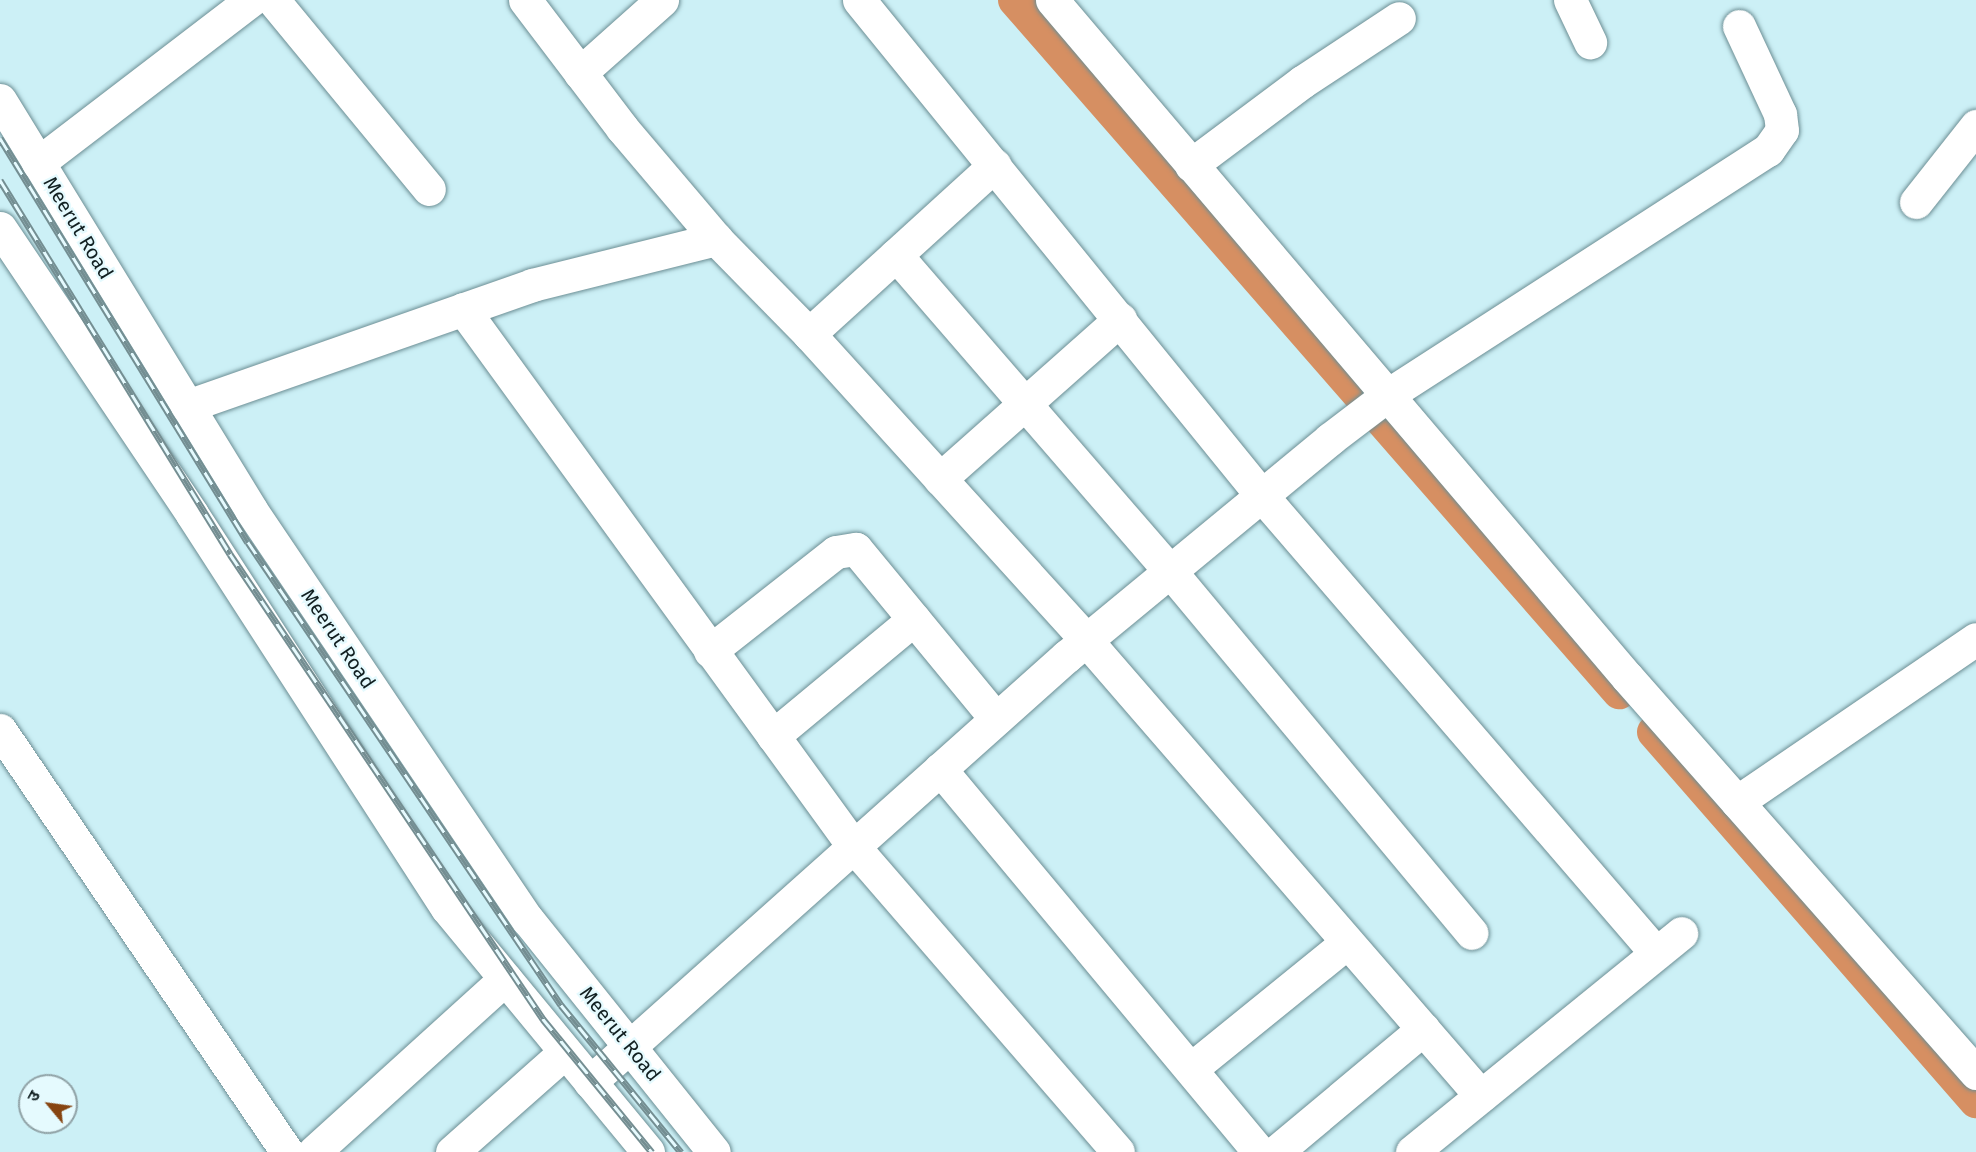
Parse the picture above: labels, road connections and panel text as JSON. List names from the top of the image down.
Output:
{
  "streets": {
    "main road": ["Meerut Road"]
  },
  "north": "top left"
}
